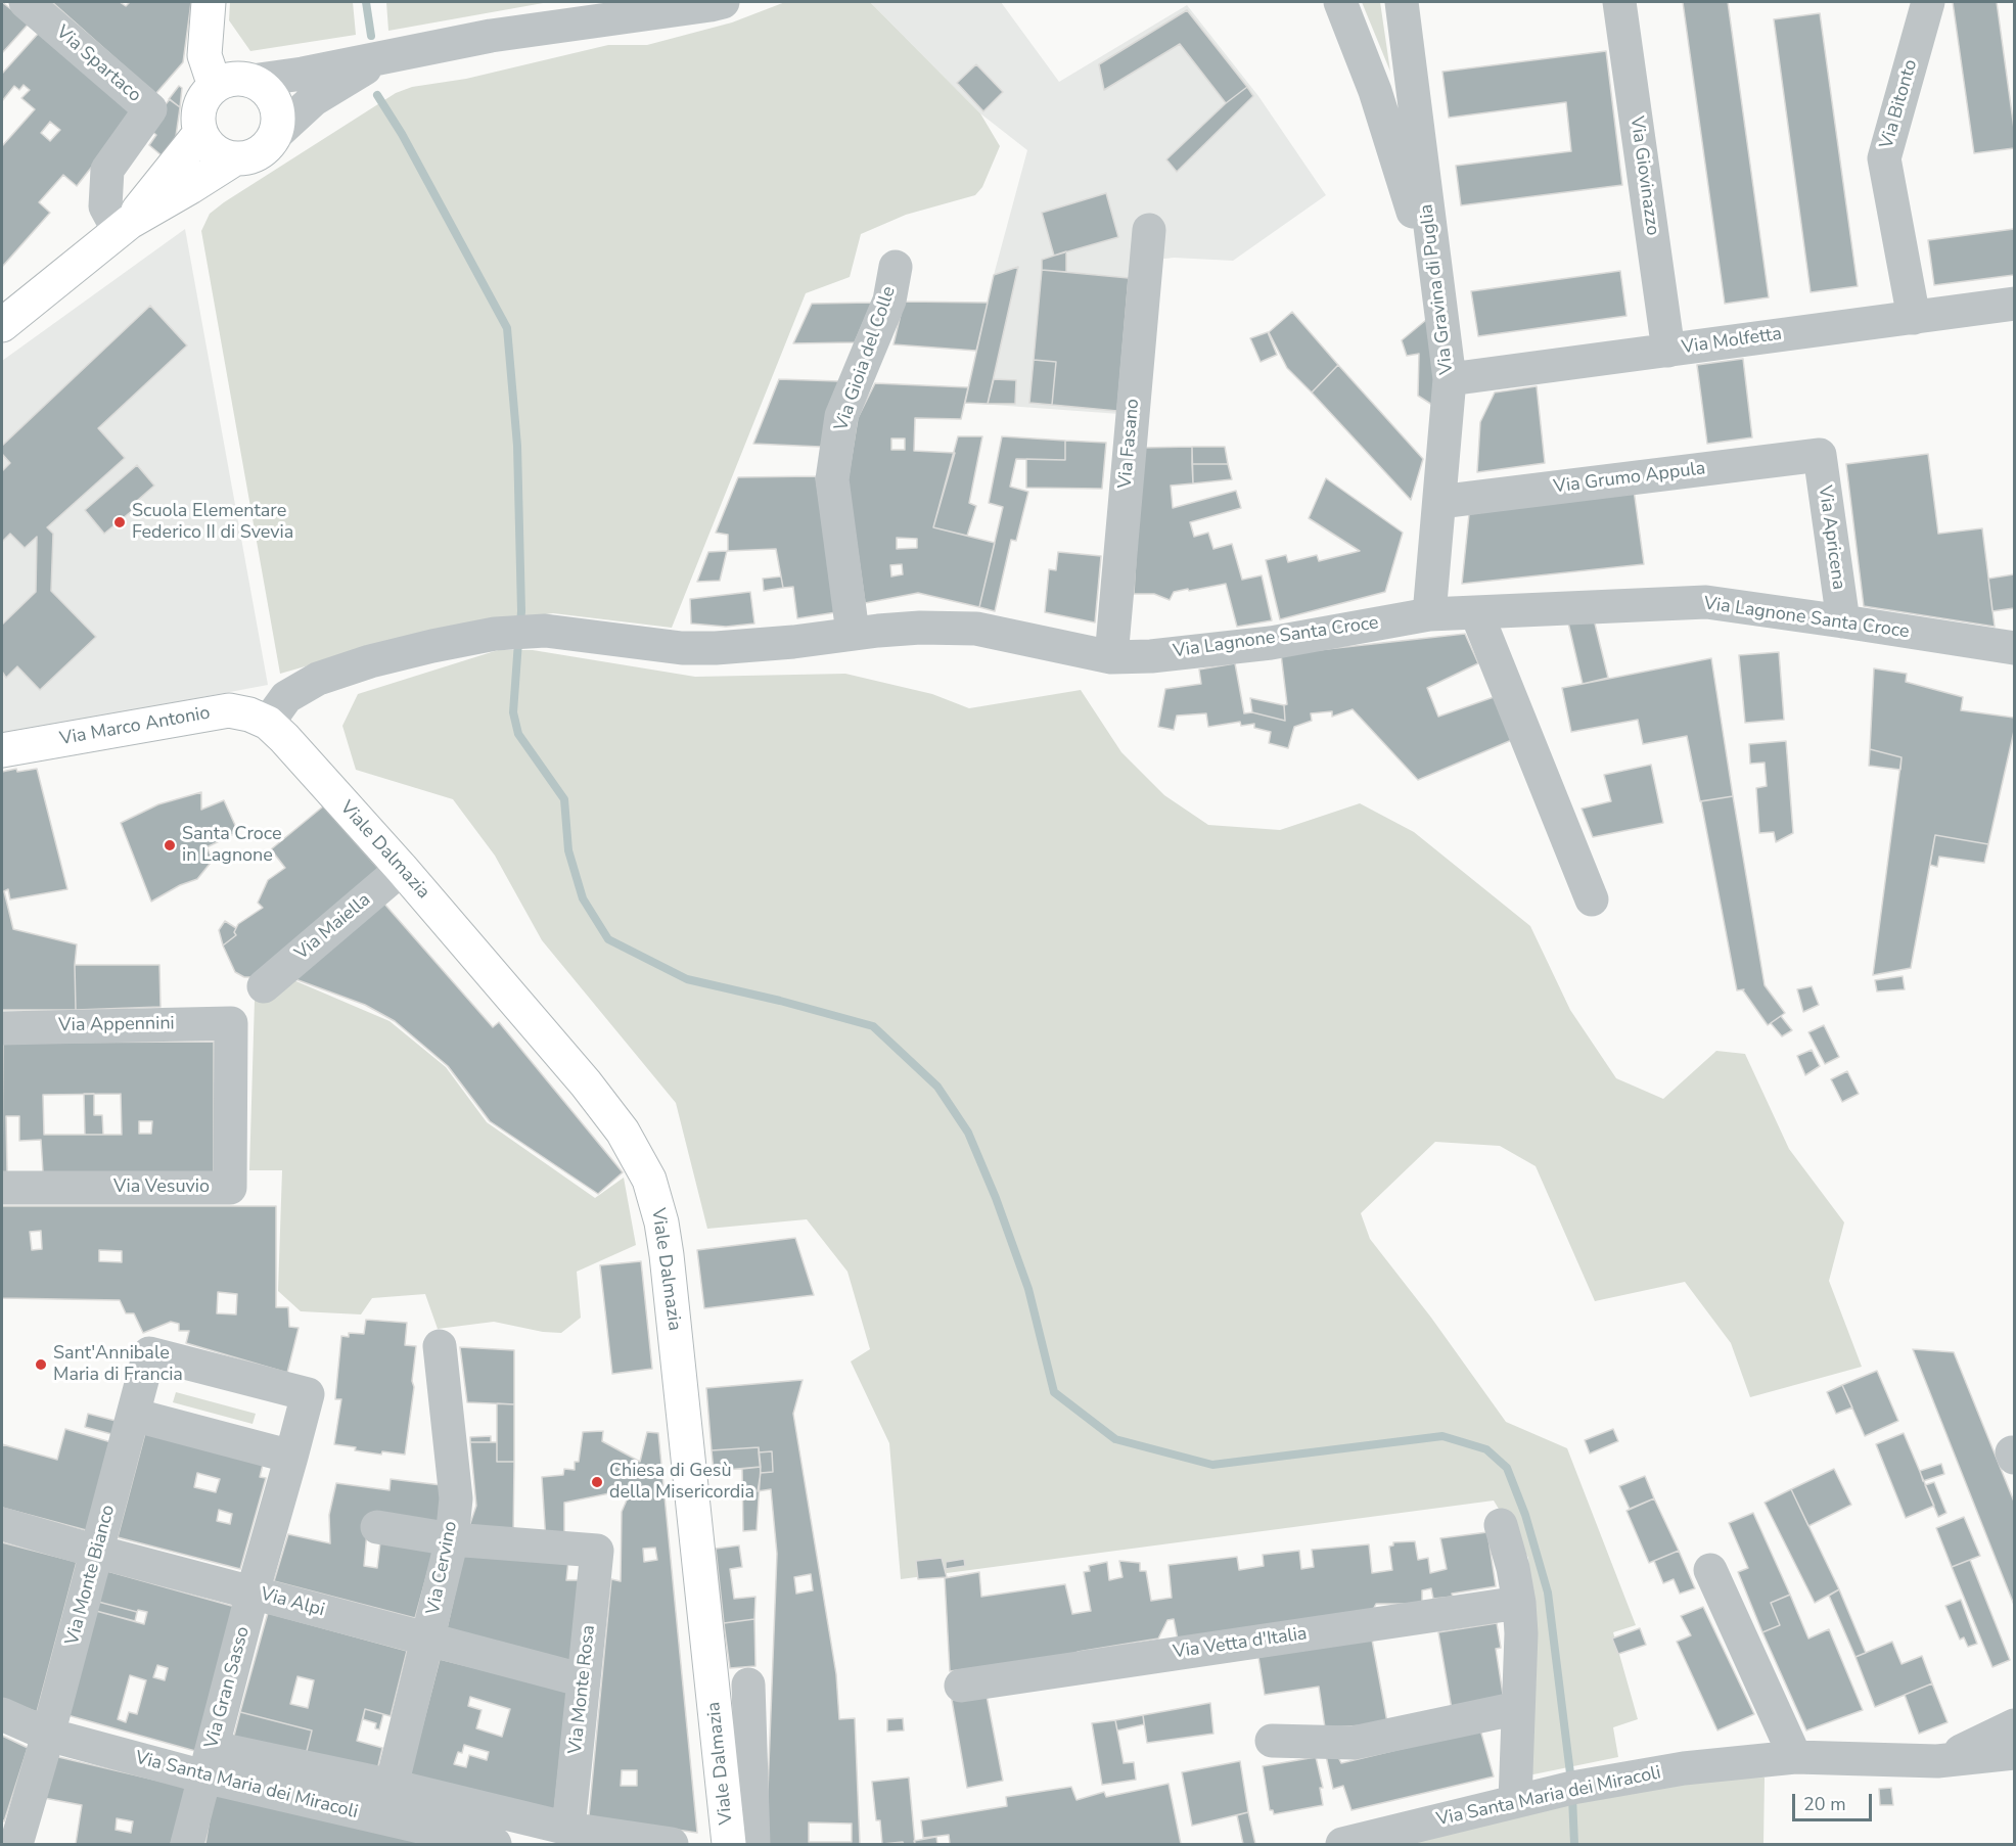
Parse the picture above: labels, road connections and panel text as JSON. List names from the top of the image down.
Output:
{
  "streets": {
    "main road": ["Via Marco Antonio", "Viale Dalmazia"],
    "street": [
      "Via Spartaco",
      "Via Bitonto",
      "Via Giovinazzo",
      "Via Gravina di Puglia",
      "Via Molfetta",
      "Via Gioia del Colle",
      "Via Fasano",
      "Via Grumo Appula",
      "Via Apricena",
      "Via Lagnone Santa Croce",
      "Via Maiella",
      "Via Appennini",
      "Via Vesuvio",
      "Via Cervino",
      "Via Monte Bianco",
      "Via Alpi",
      "Via Vetta d'Italia",
      "Via Gran Sasso",
      "Via Monte Rosa",
      "Via Santa Maria dei Miracoli"
    ]
  },
  "crossings": [
    ["Via Bitonto", "Via Molfetta"],
    ["Via Giovinazzo", "Via Molfetta"],
    ["Via Gravina di Puglia", "Via Molfetta"],
    ["Via Gravina di Puglia", "Via Grumo Appula"],
    ["Via Gravina di Puglia", "Via Lagnone Santa Croce"],
    ["Via Gioia del Colle", "Via Lagnone Santa Croce"],
    ["Via Fasano", "Via Lagnone Santa Croce"],
    ["Via Grumo Appula", "Via Apricena"],
    ["Via Apricena", "Via Lagnone Santa Croce"],
    ["Via Lagnone Santa Croce", "Via Marco Antonio"],
    ["Via Lagnone Santa Croce", "Viale Dalmazia"],
    ["Via Marco Antonio", "Viale Dalmazia"],
    ["Viale Dalmazia", "Via Maiella"],
    ["Via Appennini", "Via Vesuvio"],
    ["Via Cervino", "Via Alpi"],
    ["Via Cervino", "Via Monte Rosa"],
    ["Via Cervino", "Via Santa Maria dei Miracoli"],
    ["Via Monte Bianco", "Via Alpi"],
    ["Via Monte Bianco", "Via Gran Sasso"],
    ["Via Monte Bianco", "Via Santa Maria dei Miracoli"],
    ["Via Alpi", "Via Gran Sasso"],
    ["Via Alpi", "Via Monte Rosa"],
    ["Via Gran Sasso", "Via Santa Maria dei Miracoli"],
    ["Via Monte Rosa", "Via Santa Maria dei Miracoli"]
  ],
  "places": [
    "Scuola Elementare Federico II di Svevia",
    "Santa Croce in Lagnone",
    "Sant'Annibale Maria di Francia",
    "Chiesa di Gesù della Misericordia"
  ],
  "scale_bar": "20 m"
}
